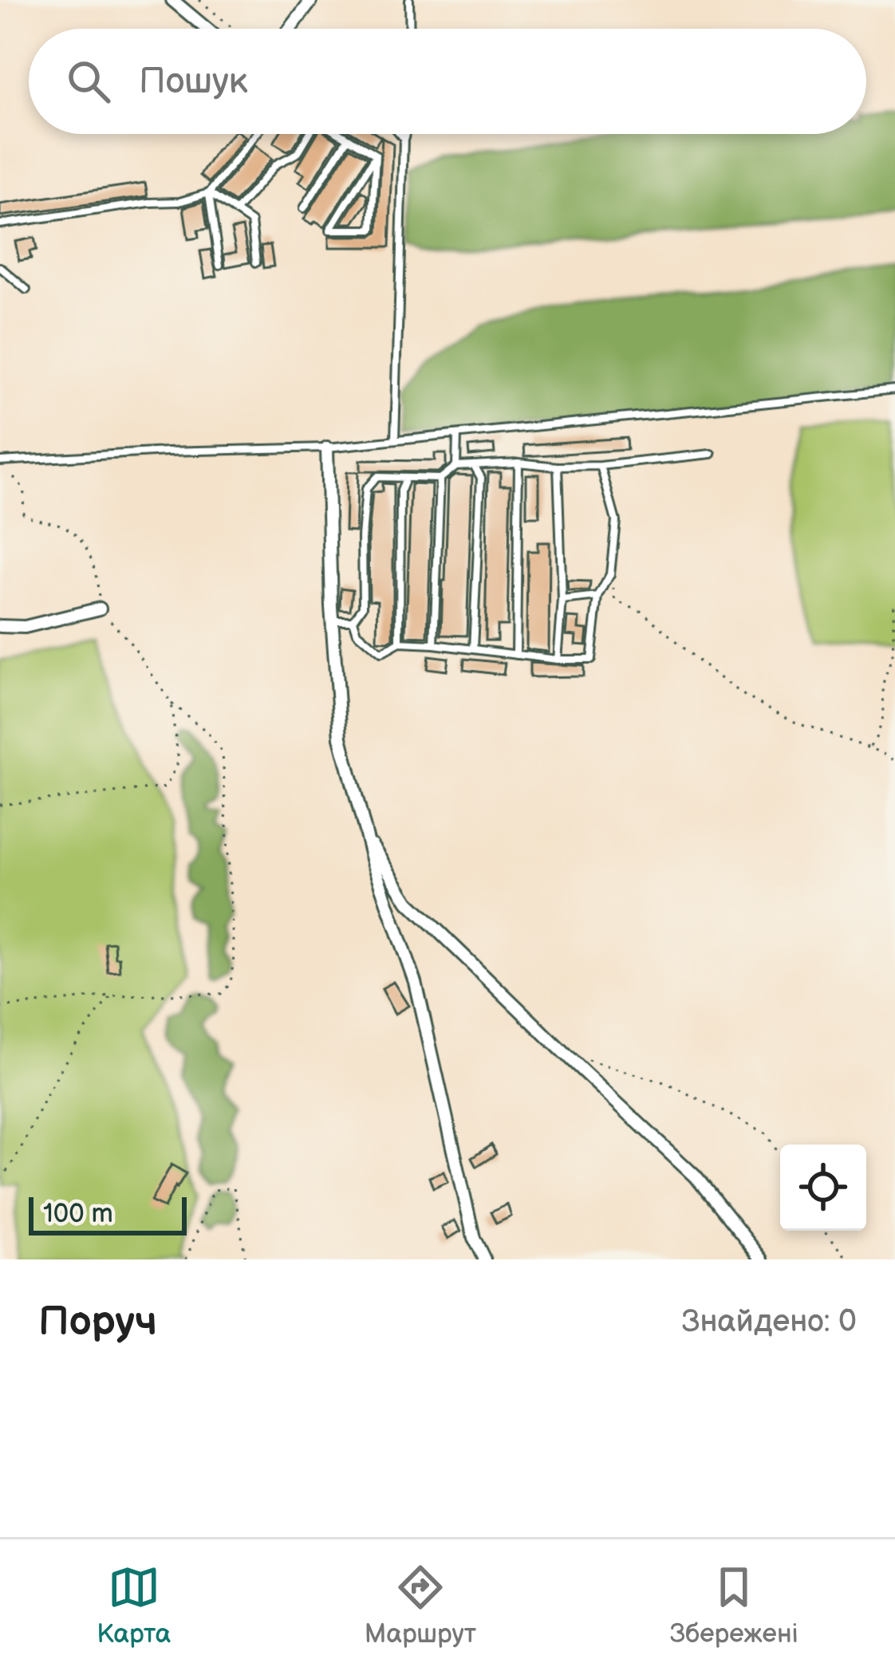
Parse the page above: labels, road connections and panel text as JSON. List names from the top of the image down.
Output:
{
  "scale_bar": "100 m",
  "page": {
    "search": "Пошук",
    "scale": "100 m",
    "heading": ["Поруч", "Знайдено: 0"],
    "nav": ["Карта", "Маршрут", "Збережені"]
  }
}
